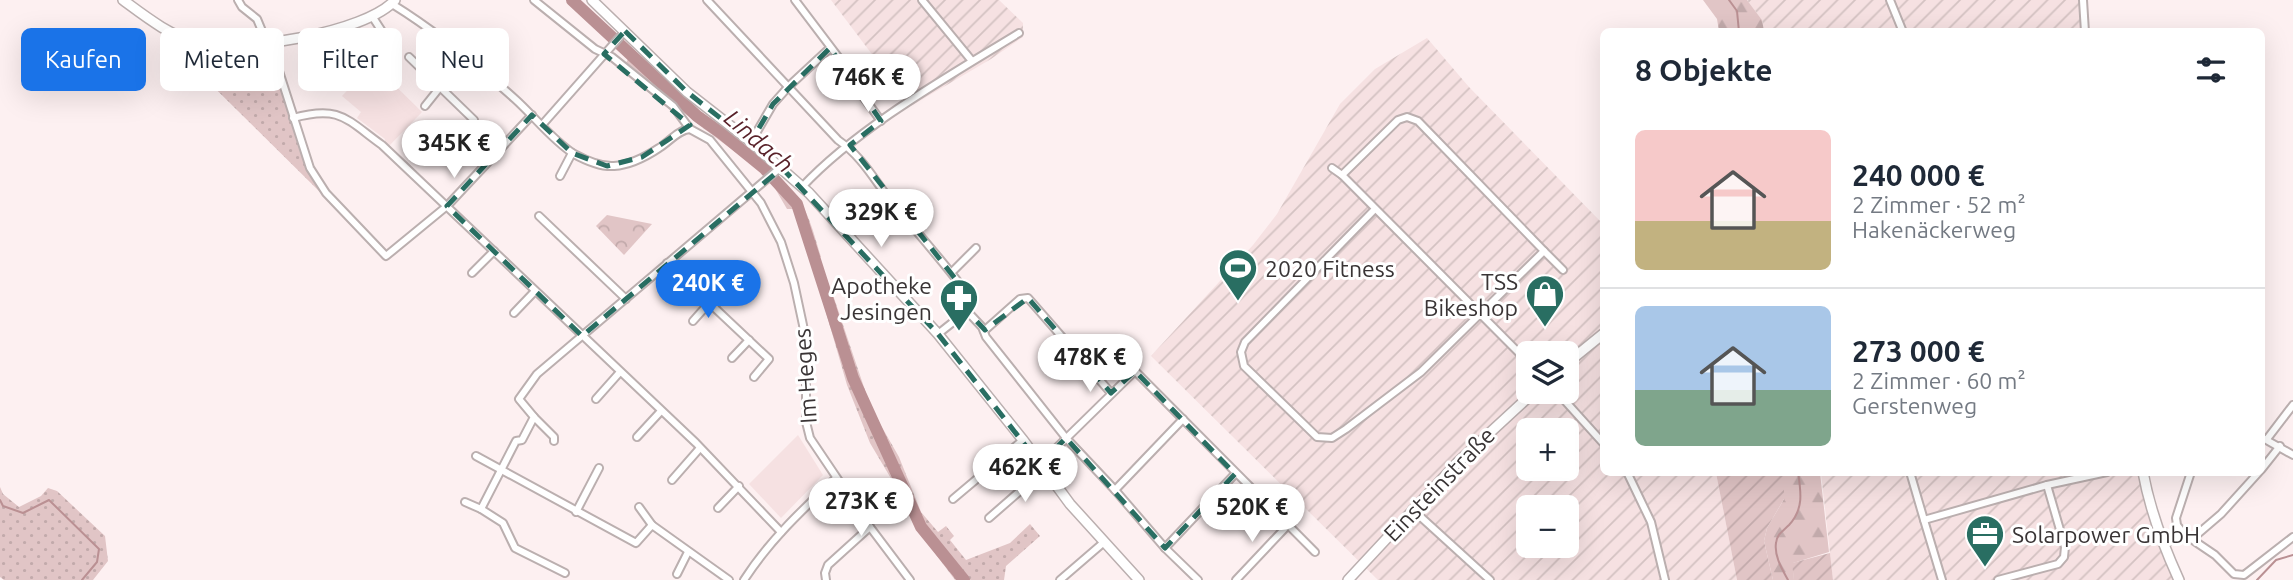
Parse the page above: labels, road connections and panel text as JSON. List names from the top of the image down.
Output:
{
  "streets": {
    "main road": ["Einsteinstraße"],
    "street": ["Im Heges"]
  },
  "water": ["Lindach"],
  "places": {
    "sports": ["2020 Fitness"],
    "shop": ["TSS Bikeshop"],
    "pharmacy": ["Apotheke Jesingen"],
    "office": ["Solarpower GmbH"]
  },
  "page": {
    "chip": [
      "Kaufen",
      "Mieten",
      "Filter",
      "Neu"
    ],
    "heading": "8 Objekte",
    "price": [
      "746K €",
      "345K €",
      "329K €",
      "240K €",
      "478K €",
      "462K €",
      "273K €",
      "520K €"
    ],
    "list": [
      {
        "name": "240 000 €",
        "note": "2 Zimmer · 52 m² · Hakenäckerweg"
      },
      {
        "name": "273 000 €",
        "note": "2 Zimmer · 60 m² · Gerstenweg"
      }
    ],
    "map_buttons": ["+", "−"]
  }
}
